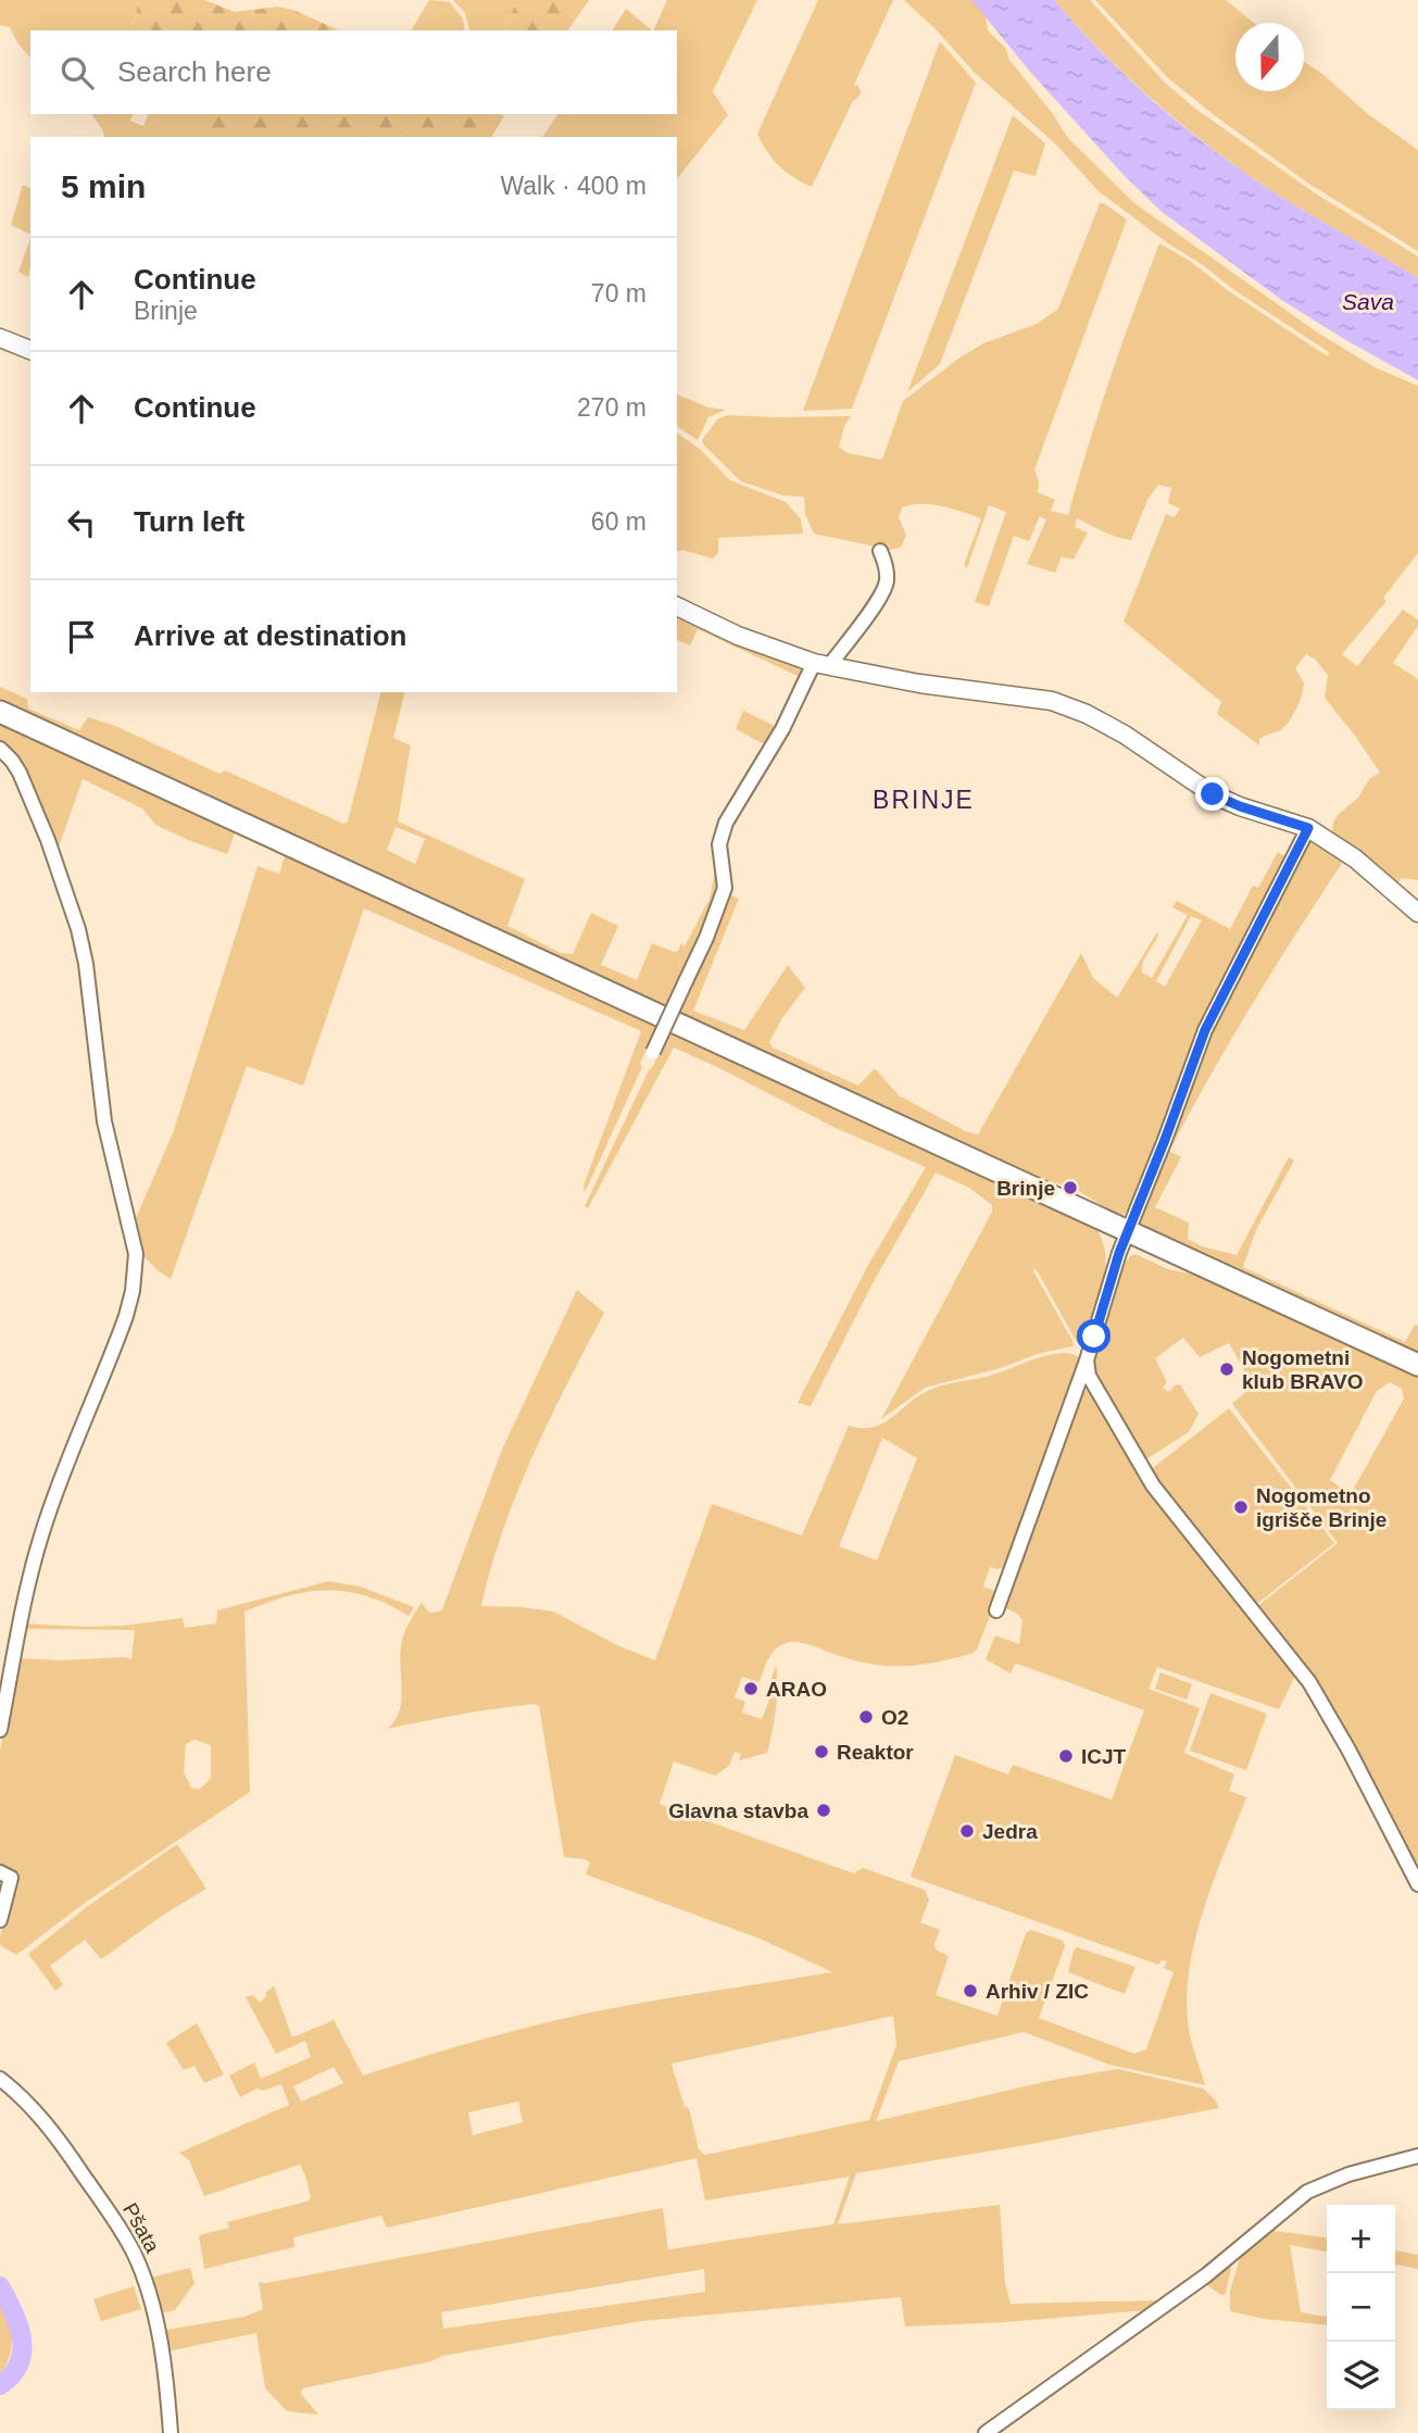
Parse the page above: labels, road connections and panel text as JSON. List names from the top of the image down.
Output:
{
  "streets": {
    "street": ["Pšata"]
  },
  "districts": ["BRINJE"],
  "water": ["Sava"],
  "places": [
    "Brinje",
    "Nogometni klub BRAVO",
    "Nogometno igrišče Brinje",
    "ARAO",
    "O2",
    "Reaktor",
    "ICJT",
    "Glavna stavba",
    "Jedra",
    "Arhiv / ZIC"
  ],
  "north": "bottom",
  "page": {
    "search": "Search here",
    "heading": ["5 min", "Walk · 400 m"],
    "list": [
      ["Continue", "Brinje", "70 m"],
      ["Continue", "270 m"],
      ["Turn left", "60 m"],
      "Arrive at destination"
    ],
    "map_buttons": ["+", "−"]
  }
}
